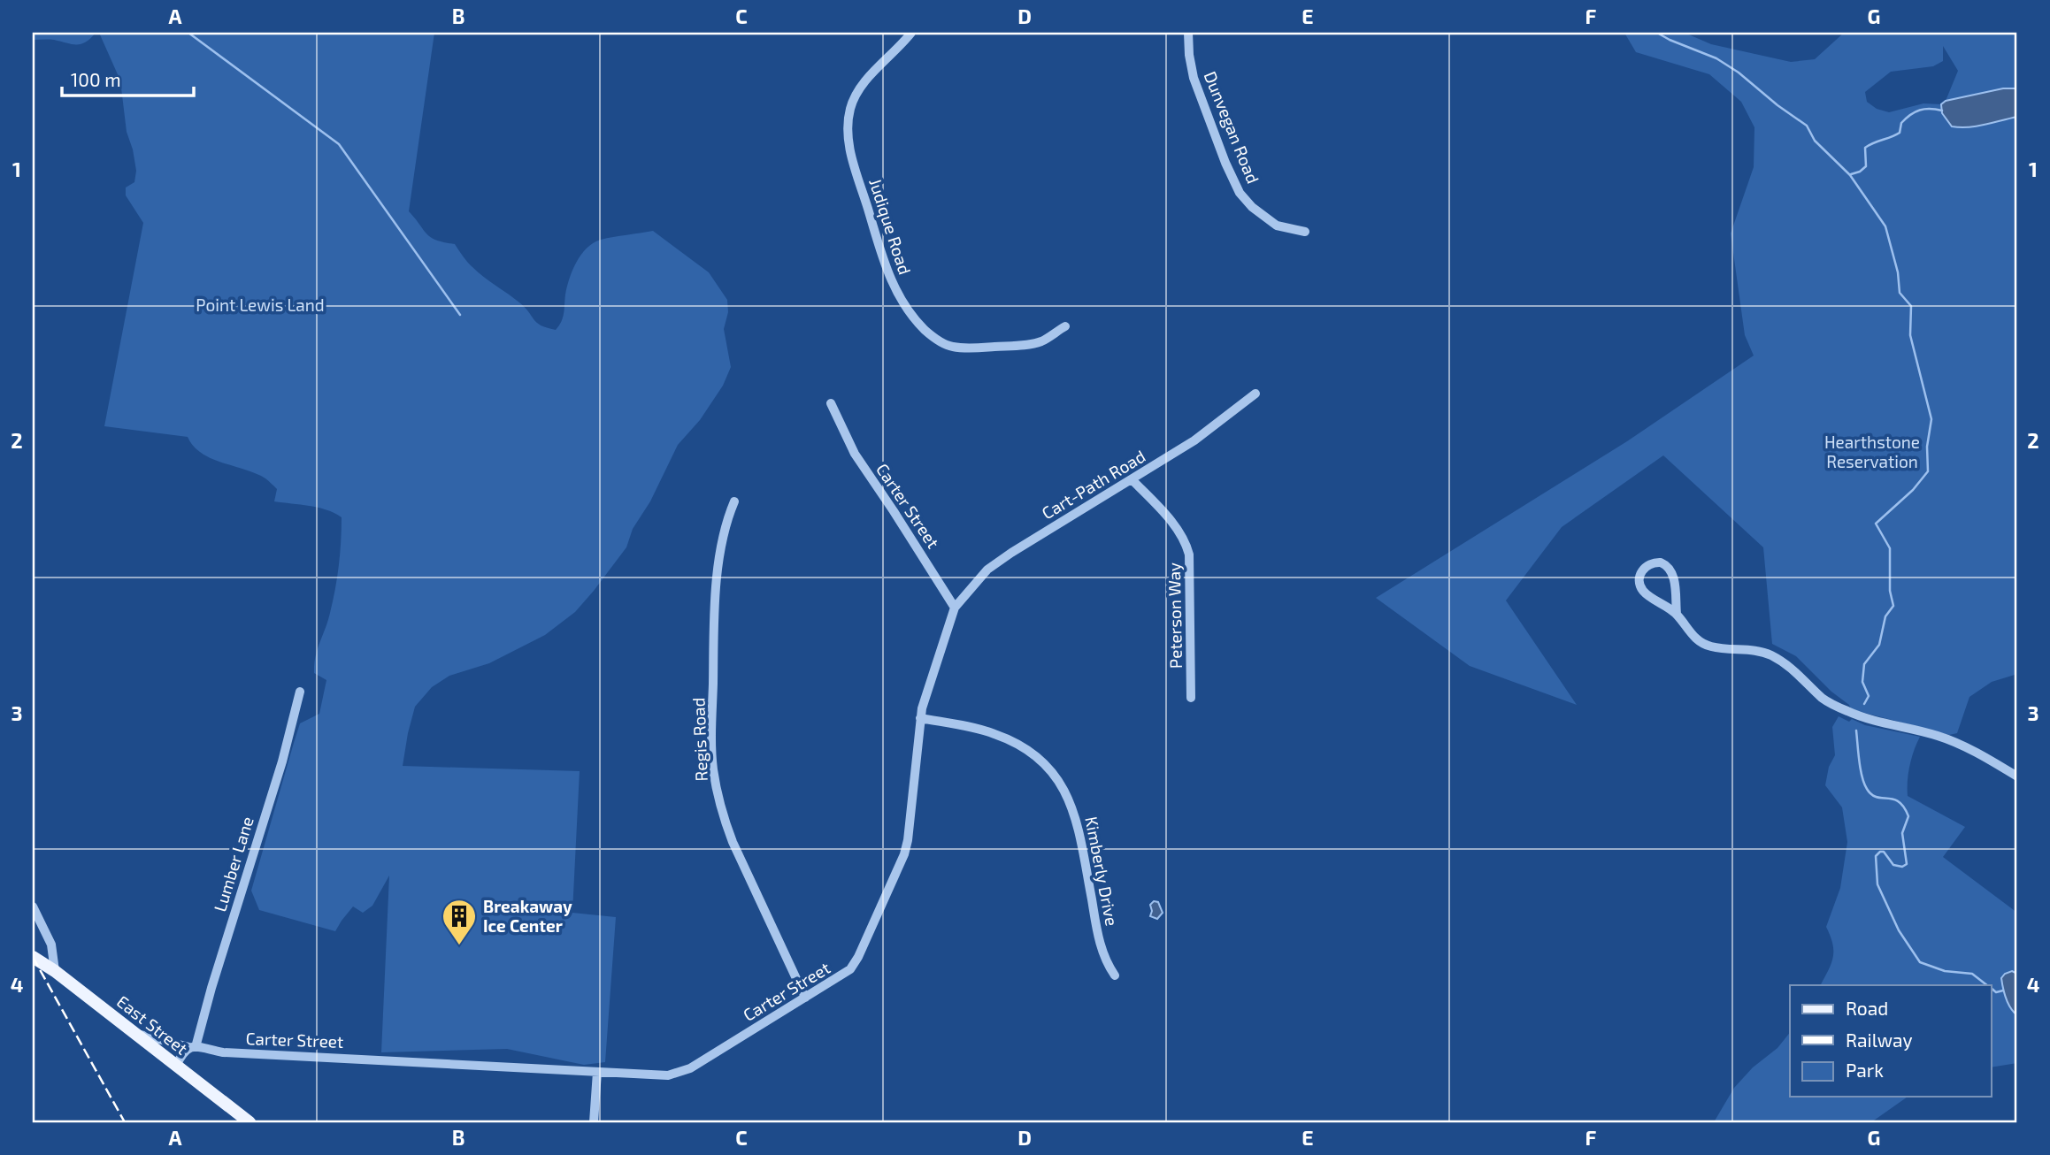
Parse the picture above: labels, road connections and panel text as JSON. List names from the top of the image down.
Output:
{
  "streets": {
    "main road": ["East Street"],
    "street": [
      "Dunvegan Road",
      "Judique Road",
      "Cart-Path Road",
      "Carter Street",
      "Peterson Way",
      "Regis Road",
      "Lumber Lane",
      "Kimberly Drive"
    ]
  },
  "crossings": [
    ["Cart-Path Road", "Carter Street"],
    ["Cart-Path Road", "Peterson Way"],
    ["Carter Street", "Regis Road"],
    ["Carter Street", "Lumber Lane"],
    ["Carter Street", "Kimberly Drive"],
    ["Carter Street", "East Street"]
  ],
  "parks": ["Point Lewis Land", "Hearthstone Reservation"],
  "places": {
    "building": ["Breakaway Ice Center"]
  },
  "legend": ["Road", "Railway", "Park"],
  "scale_bar": "100 m",
  "grid": {
    "columns": [
      "A",
      "B",
      "C",
      "D",
      "E",
      "F",
      "G"
    ],
    "rows": [
      "1",
      "2",
      "3",
      "4"
    ]
  }
}
